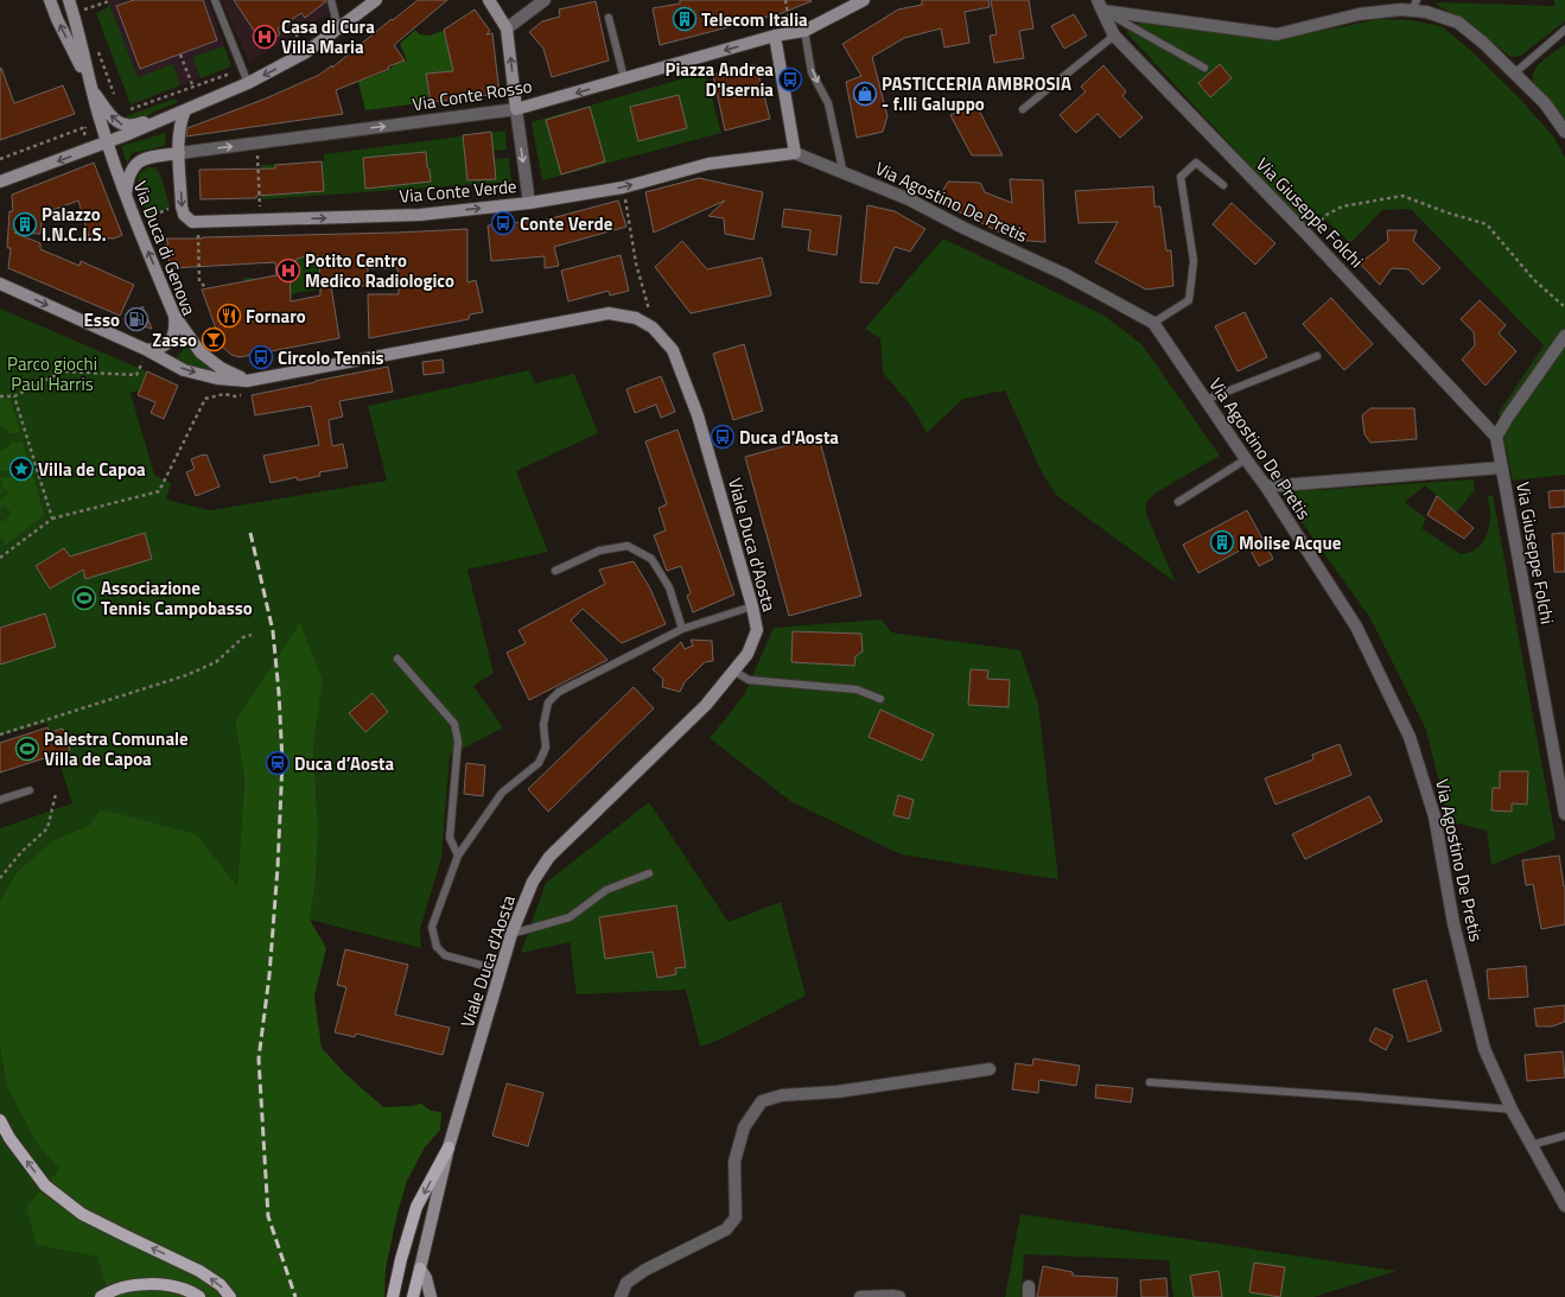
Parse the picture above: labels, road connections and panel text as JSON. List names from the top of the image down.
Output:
{
  "streets": {
    "main road": [
      "Via Conte Rosso",
      "Via Conte Verde",
      "Via Duca di Genova",
      "Viale Duca d'Aosta"
    ],
    "street": ["Via Agostino De Pretis", "Via Giuseppe Folchi"]
  },
  "crossings": [
    ["Via Conte Rosso", "Via Duca di Genova"],
    ["Via Conte Verde", "Via Agostino De Pretis"],
    ["Via Agostino De Pretis", "Via Giuseppe Folchi"],
    ["Via Duca di Genova", "Viale Duca d'Aosta"]
  ],
  "one_way": ["Via Conte Verde"],
  "parks": ["Parco giochi Paul Harris"],
  "places": {
    "building": ["Telecom Italia", "Palazzo I.N.C.I.S.", "Molise Acque"],
    "hospital": ["Casa di Cura Villa Maria", "Potito Centro Medico Radiologico"],
    "bus stop": [
      "Piazza Andrea D'Isernia",
      "Conte Verde",
      "Circolo Tennis",
      "Duca d'Aosta"
    ],
    "shop": ["PASTICCERIA AMBROSIA - f.lli Galuppo"],
    "restaurant": ["Fornaro"],
    "fuel station": ["Esso"],
    "bar": ["Zasso"],
    "place": ["Villa de Capoa"],
    "sports": ["Associazione Tennis Campobasso", "Palestra Comunale Villa de Capoa"],
    "station": ["Duca d’Aosta"]
  }
}
